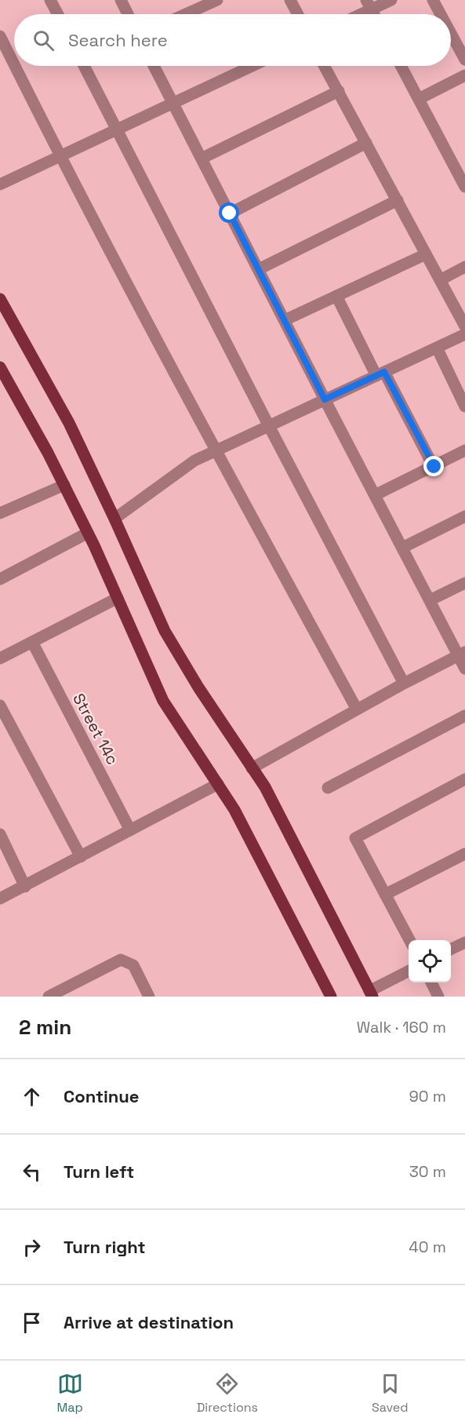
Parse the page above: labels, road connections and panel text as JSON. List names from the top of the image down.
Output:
{
  "streets": {
    "street": ["Street 14c"]
  },
  "page": {
    "search": "Search here",
    "heading": ["2 min", "Walk · 160 m"],
    "list": [
      ["Continue", "90 m"],
      ["Turn left", "30 m"],
      ["Turn right", "40 m"],
      "Arrive at destination"
    ],
    "nav": ["Map", "Directions", "Saved"]
  }
}
